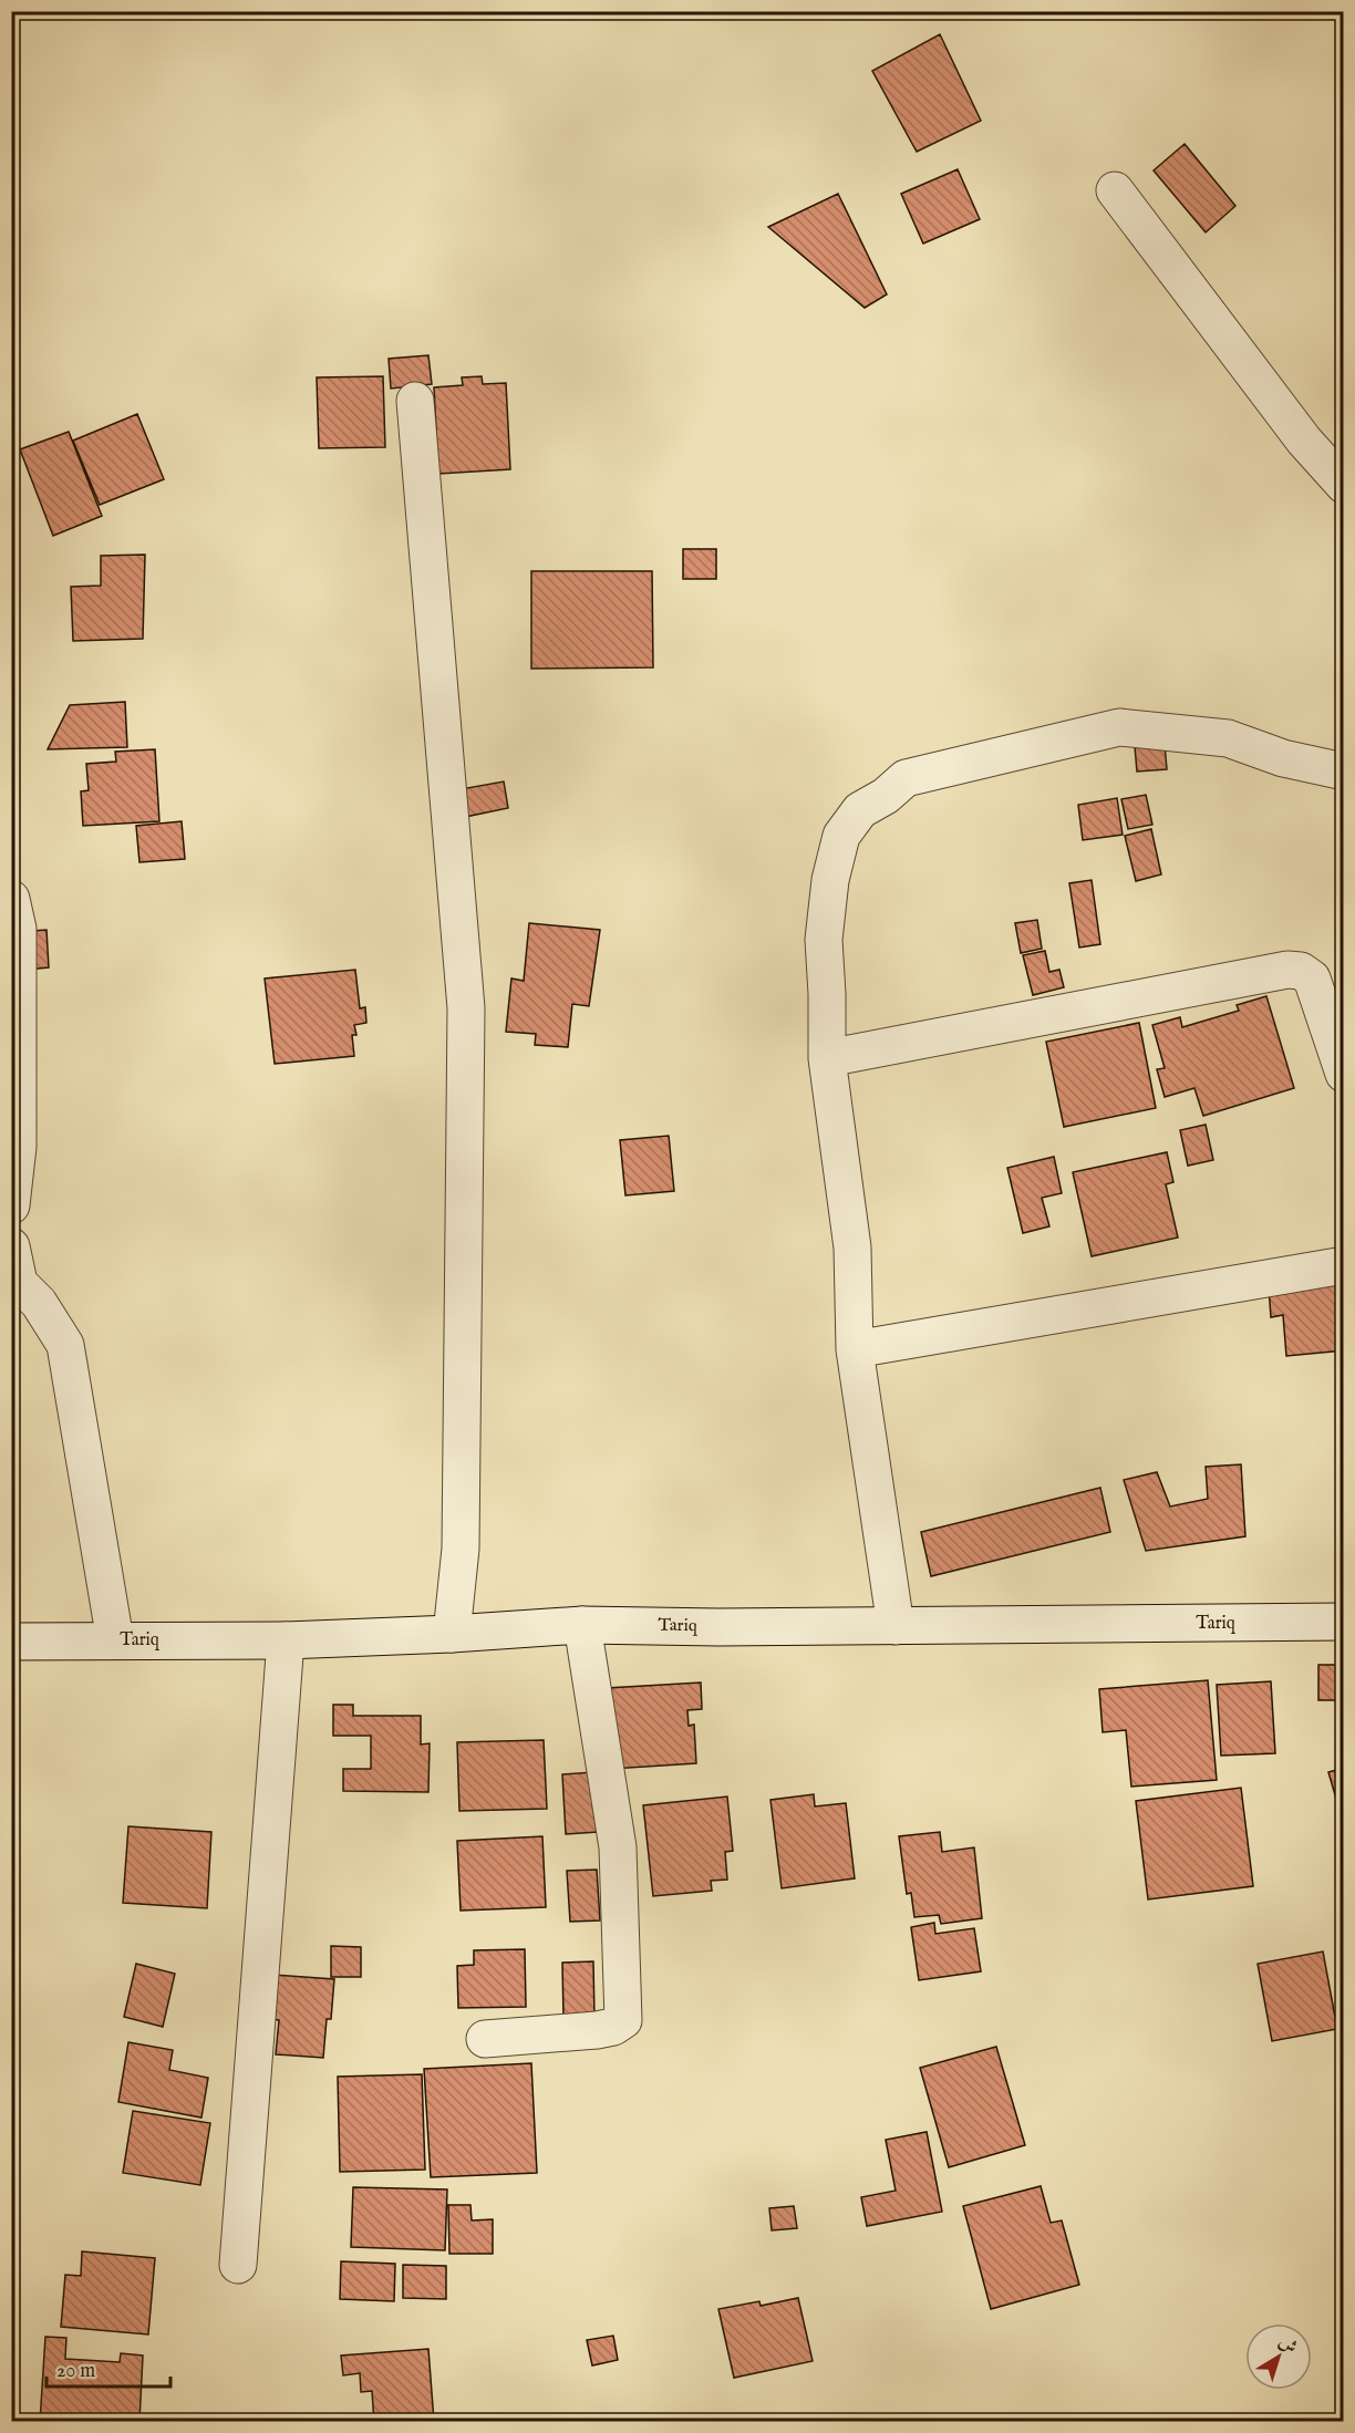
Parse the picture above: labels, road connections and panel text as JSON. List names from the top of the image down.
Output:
{
  "streets": {
    "street": ["Tariq"]
  },
  "scale_bar": "20 m",
  "north": "top right"
}
